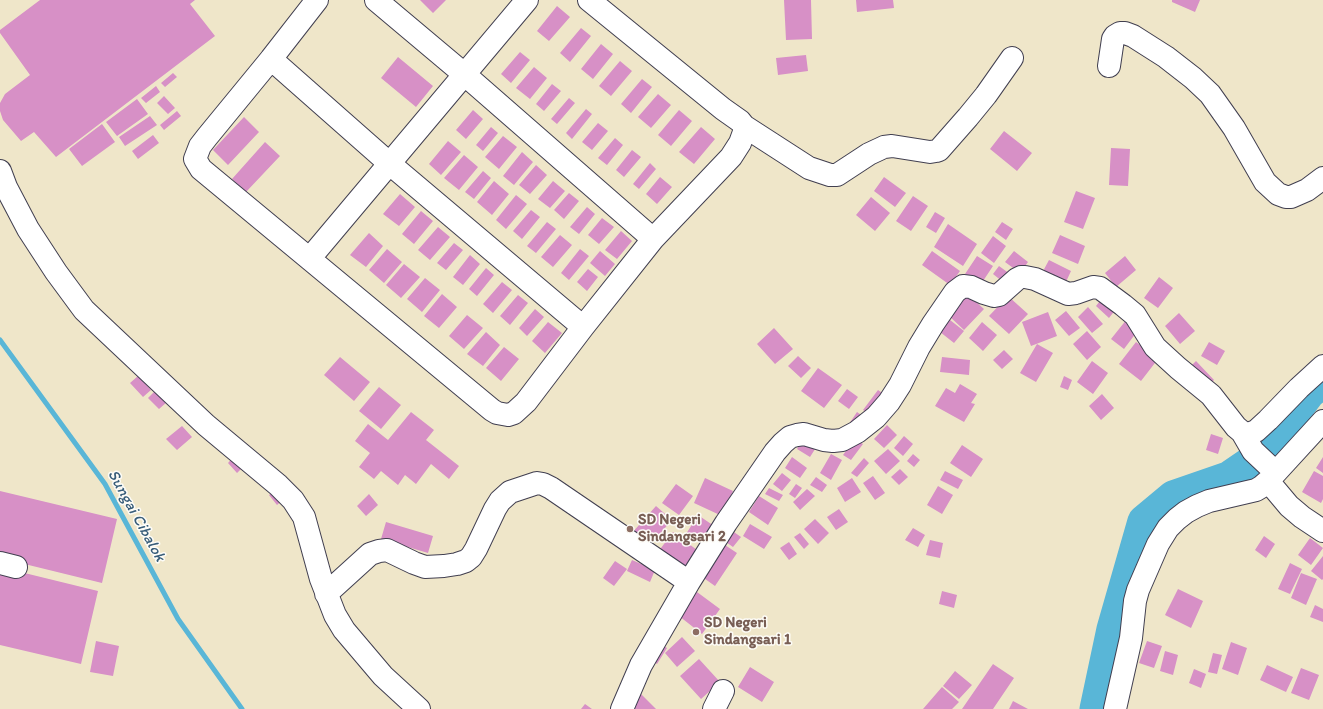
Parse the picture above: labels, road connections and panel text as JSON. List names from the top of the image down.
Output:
{
  "water": ["Sungai Cibalok"],
  "places": ["SD Negeri Sindangsari 2", "SD Negeri Sindangsari 1"]
}
